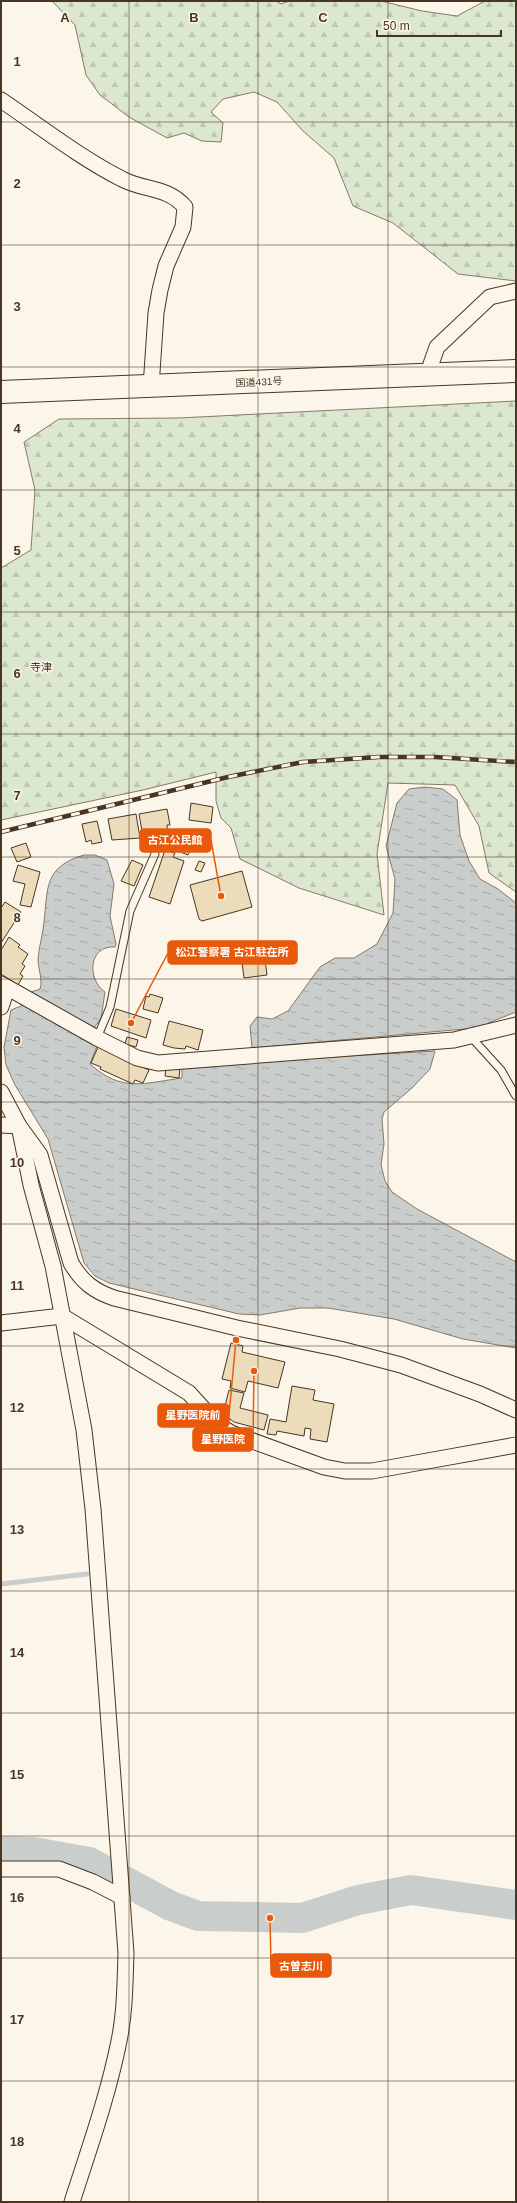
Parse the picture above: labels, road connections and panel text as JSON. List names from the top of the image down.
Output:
{
  "streets": {
    "highway": ["国道431号"]
  },
  "districts": ["寺津"],
  "places": [
    "古江公民館",
    "松江警察署 古江駐在所",
    "星野医院前",
    "星野医院",
    "古曽志川"
  ],
  "scale_bar": "50 m",
  "grid": {
    "columns": ["A", "B", "C"],
    "rows": [
      "1",
      "2",
      "3",
      "4",
      "5",
      "6",
      "7",
      "8",
      "9",
      "10",
      "11",
      "12",
      "13",
      "14",
      "15",
      "16",
      "17",
      "18"
    ]
  }
}
